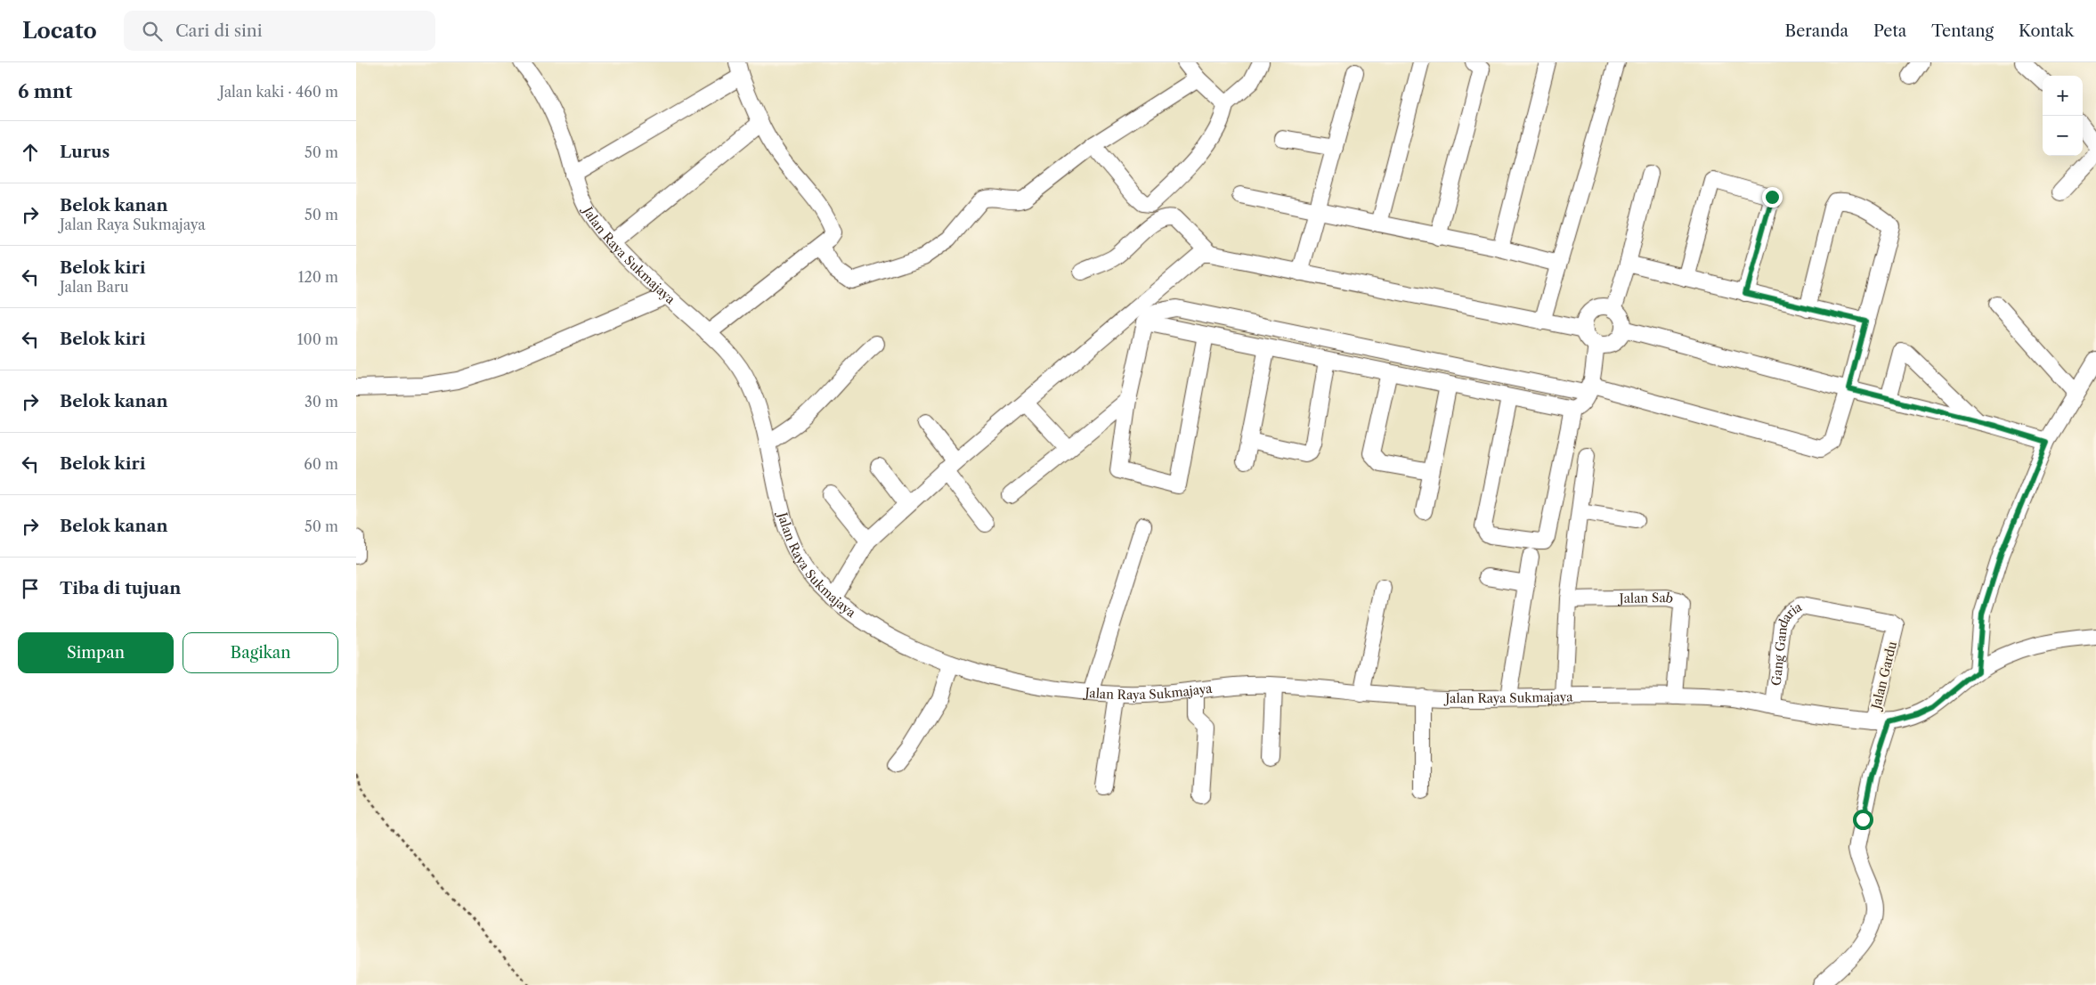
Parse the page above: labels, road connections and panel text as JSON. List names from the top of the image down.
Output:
{
  "streets": {
    "street": [
      "Jalan Raya Sukmajaya",
      "Jalan Sab",
      "Gang Gandaria",
      "Jalan Gardu"
    ]
  },
  "crossings": [
    ["Jalan Raya Sukmajaya", "Jalan Sab"],
    ["Jalan Raya Sukmajaya", "Gang Gandaria"],
    ["Jalan Raya Sukmajaya", "Jalan Gardu"],
    ["Gang Gandaria", "Jalan Gardu"]
  ],
  "page": {
    "header": "Locato",
    "search": "Cari di sini",
    "nav": [
      "Beranda",
      "Peta",
      "Tentang",
      "Kontak"
    ],
    "heading": ["6 mnt", "Jalan kaki · 460 m"],
    "map_buttons": ["+", "−"],
    "list": [
      ["Lurus", "50 m"],
      ["Belok kanan", "Jalan Raya Sukmajaya", "50 m"],
      ["Belok kiri", "Jalan Baru", "120 m"],
      ["Belok kiri", "100 m"],
      ["Belok kanan", "30 m"],
      ["Belok kiri", "60 m"],
      ["Belok kanan", "50 m"],
      "Tiba di tujuan"
    ],
    "buttons": ["Simpan", "Bagikan"]
  }
}
